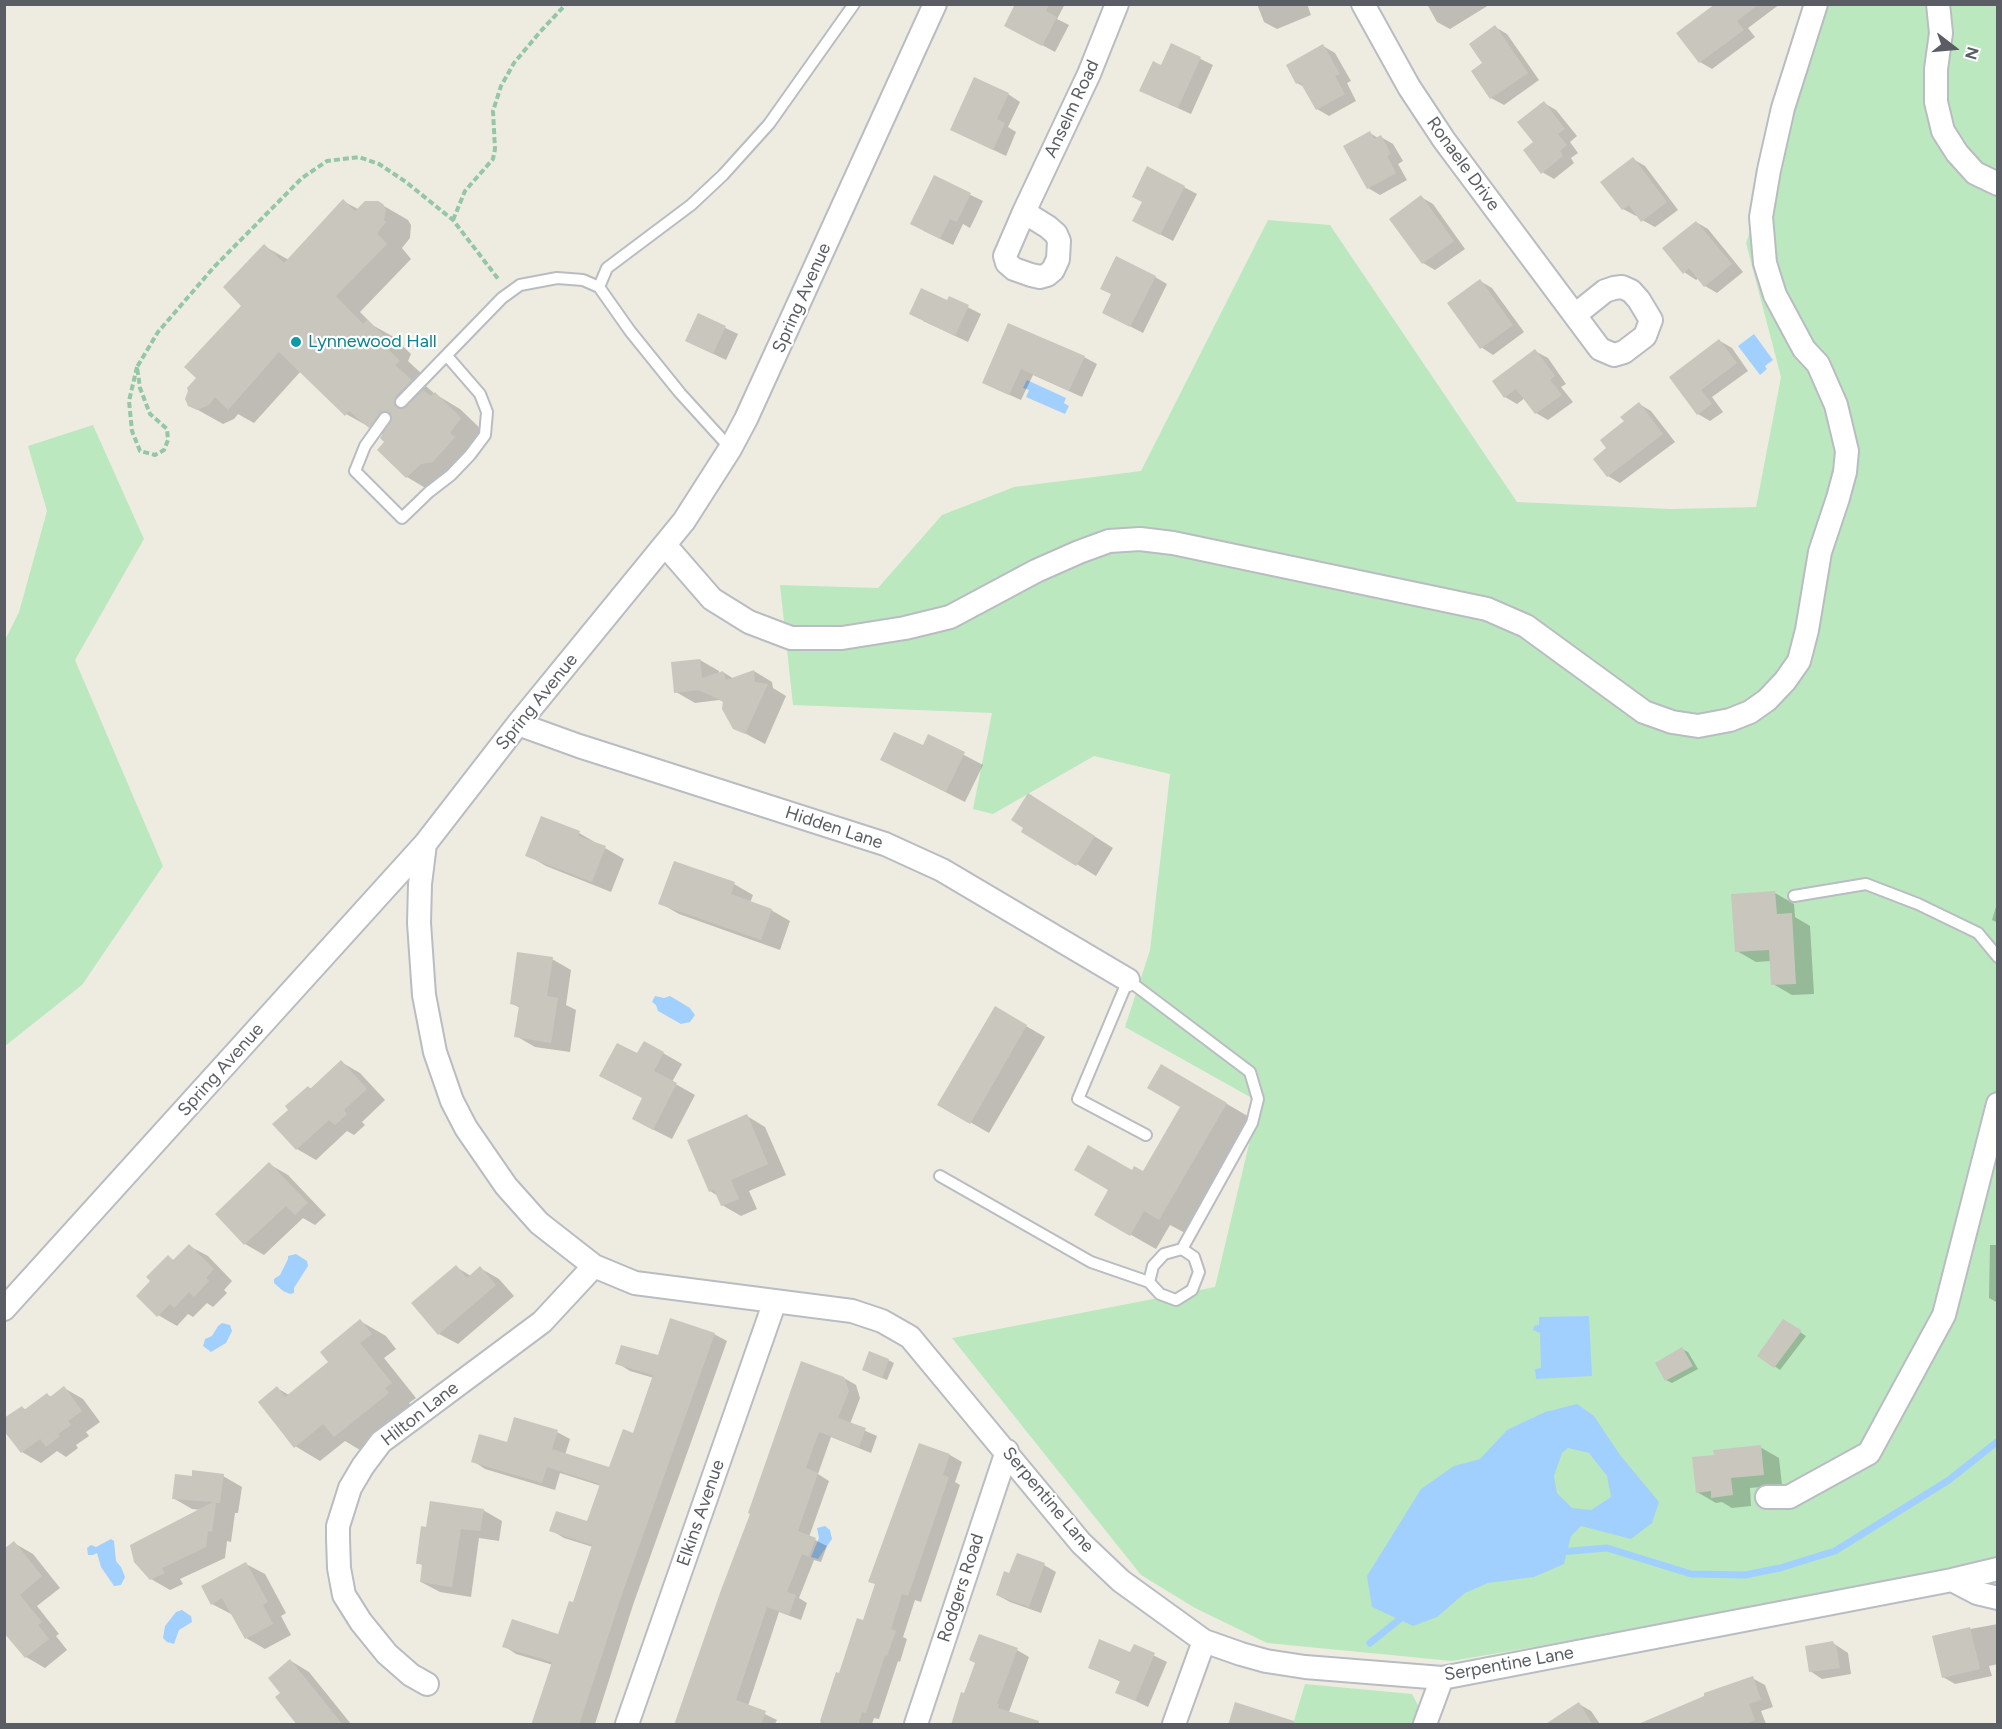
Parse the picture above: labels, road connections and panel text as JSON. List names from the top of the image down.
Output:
{
  "streets": {
    "street": [
      "Anselm Road",
      "Ronaele Drive",
      "Spring Avenue",
      "Hidden Lane",
      "Hilton Lane",
      "Serpentine Lane",
      "Elkins Avenue",
      "Rodgers Road"
    ]
  },
  "crossings": [
    ["Spring Avenue", "Hidden Lane"],
    ["Spring Avenue", "Serpentine Lane"],
    ["Hilton Lane", "Serpentine Lane"],
    ["Serpentine Lane", "Elkins Avenue"],
    ["Serpentine Lane", "Rodgers Road"]
  ],
  "places": ["Lynnewood Hall"],
  "north": "right"
}
